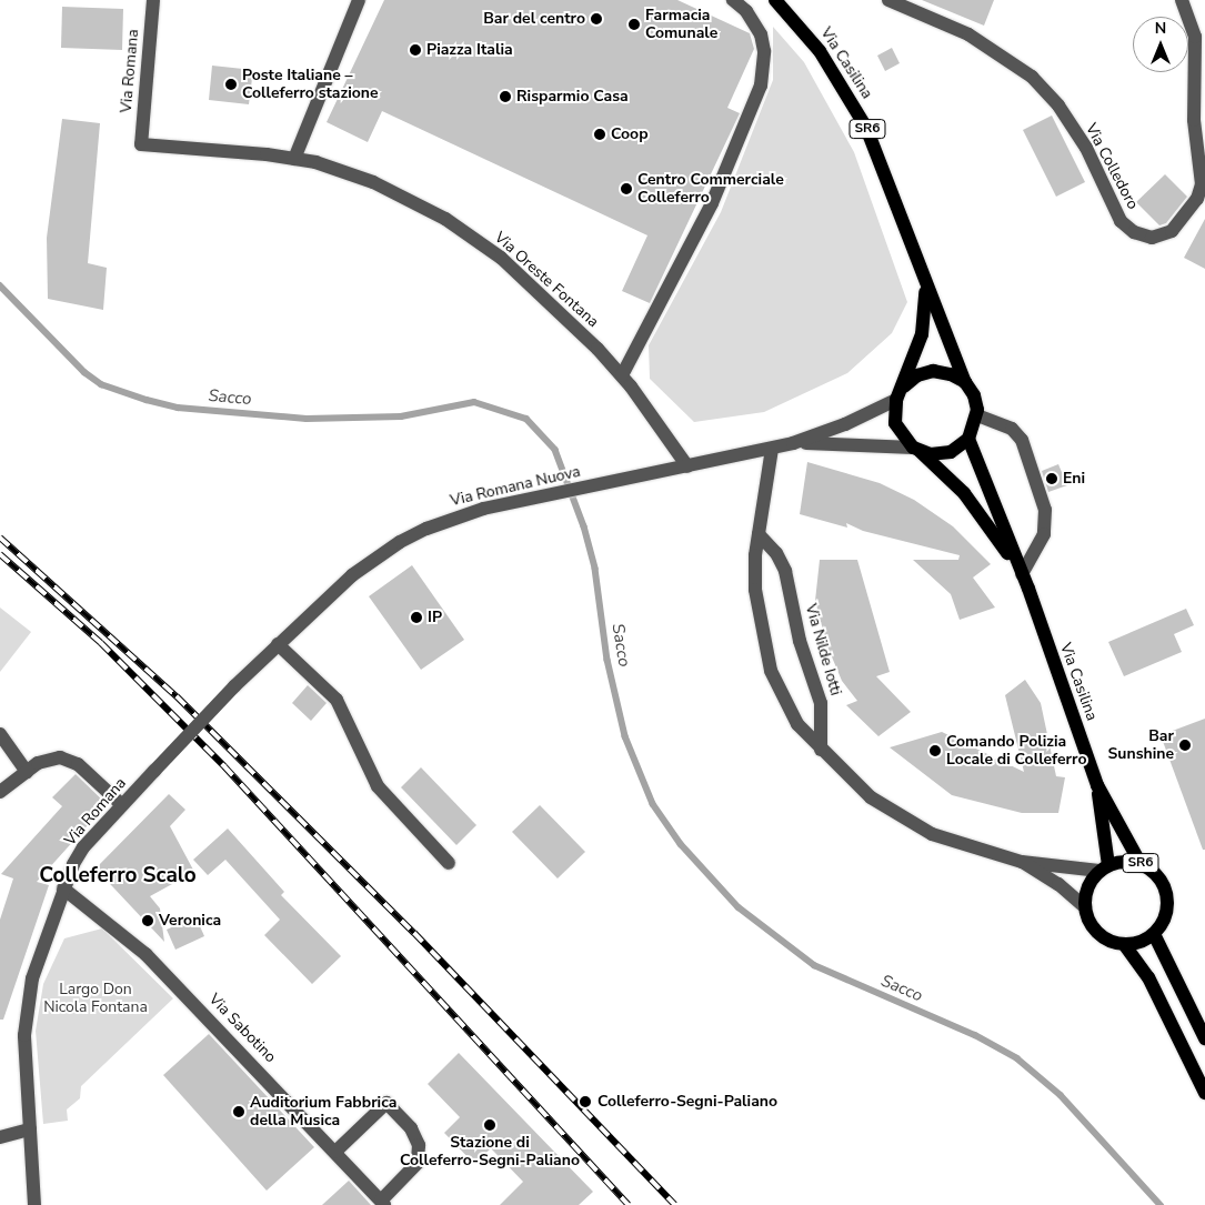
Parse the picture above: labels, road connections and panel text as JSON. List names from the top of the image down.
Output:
{
  "streets": {
    "main road": ["Via Casilina", "SR6"],
    "street": [
      "Via Romana",
      "Via Colledoro",
      "Via Oreste Fontana",
      "Via Romana Nuova",
      "Via Nilde Iotti",
      "Via Sabotino"
    ]
  },
  "crossings": [
    ["Via Casilina", "SR6"],
    ["Via Casilina", "Via Romana Nuova"],
    ["Via Romana", "Via Oreste Fontana"],
    ["Via Romana", "Via Romana Nuova"],
    ["Via Romana", "Via Sabotino"],
    ["Via Oreste Fontana", "Via Romana Nuova"]
  ],
  "districts": ["Colleferro Scalo"],
  "water": ["Sacco"],
  "parks": ["Largo Don Nicola Fontana"],
  "places": [
    "Bar del centro",
    "Farmacia Comunale",
    "Piazza Italia",
    "Poste Italiane – Colleferro stazione",
    "Risparmio Casa",
    "Coop",
    "Centro Commerciale Colleferro",
    "Eni",
    "IP",
    "Bar Sunshine",
    "Comando Polizia Locale di Colleferro",
    "Veronica",
    "Colleferro-Segni-Paliano",
    "Auditorium Fabbrica della Musica",
    "Stazione di Colleferro-Segni-Paliano"
  ],
  "north": "top"
}
